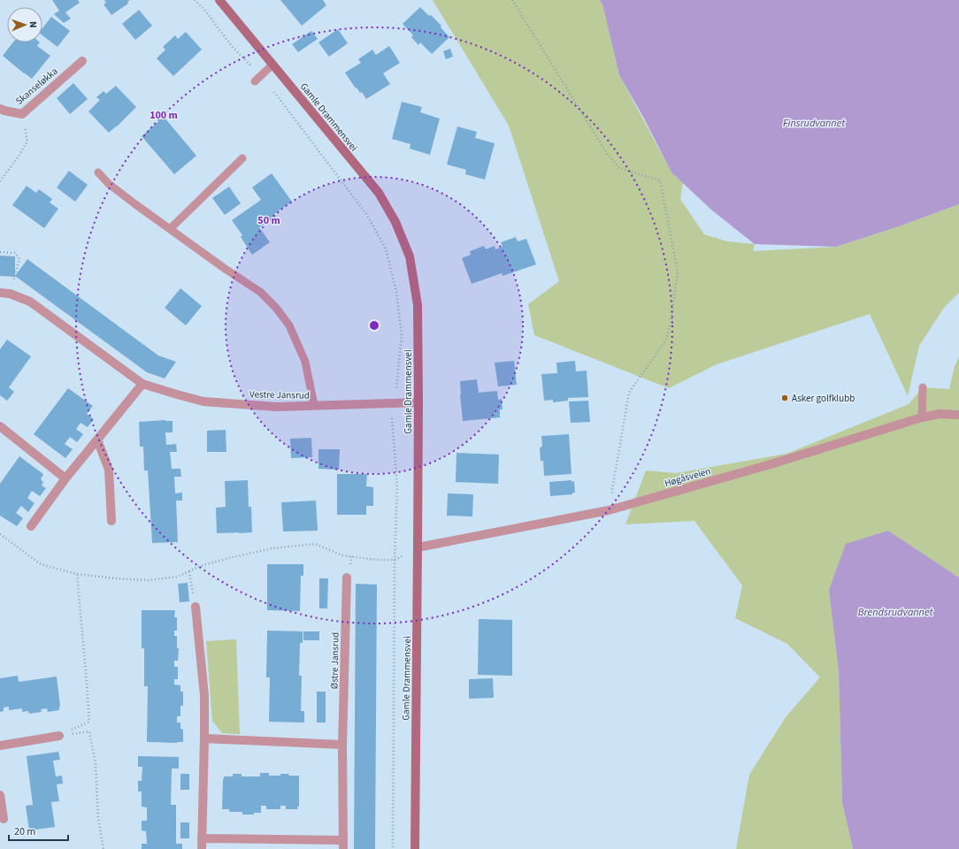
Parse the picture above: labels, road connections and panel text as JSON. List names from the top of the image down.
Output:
{
  "streets": {
    "main road": ["Gamle Drammensvei"],
    "street": [
      "Skanseløkka",
      "Vestre Jansrud",
      "Høgåsveien",
      "Østre Jansrud"
    ]
  },
  "crossings": [
    ["Gamle Drammensvei", "Vestre Jansrud"],
    ["Gamle Drammensvei", "Høgåsveien"]
  ],
  "water": ["Finsrudvannet", "Brendsrudvannet"],
  "places": ["Asker golfklubb"],
  "scale_bar": "20 m",
  "north": "right",
  "rings": ["100 m", "50 m"]
}
